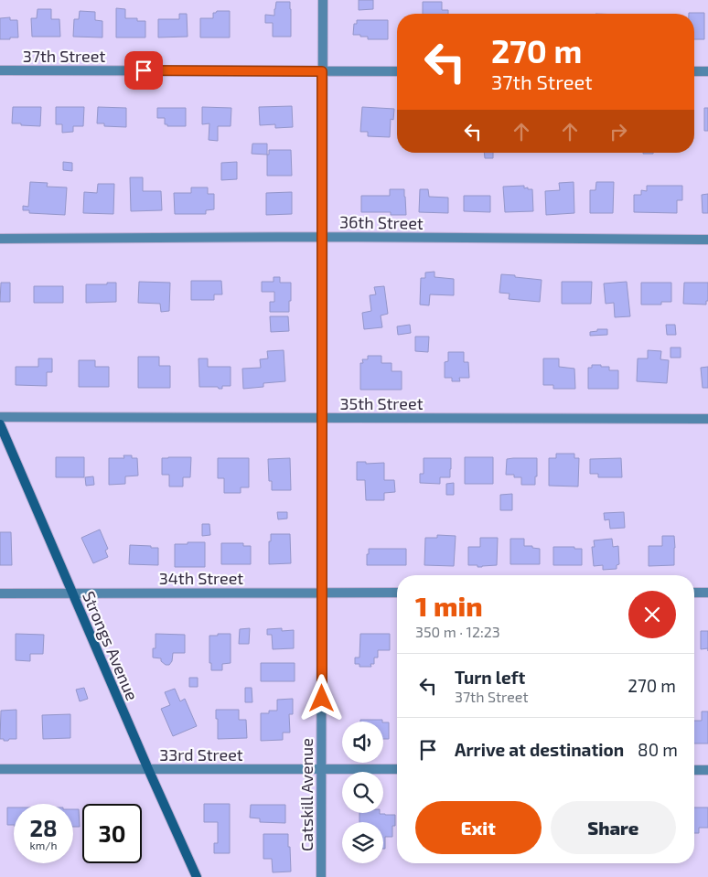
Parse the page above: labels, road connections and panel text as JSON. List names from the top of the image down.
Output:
{
  "streets": {
    "street": [
      "37th Street",
      "36th Street",
      "35th Street",
      "34th Street",
      "Strongs Avenue",
      "33rd Street",
      "Catskill Avenue"
    ]
  },
  "crossings": [
    ["37th Street", "Catskill Avenue"],
    ["36th Street", "Catskill Avenue"],
    ["35th Street", "Catskill Avenue"],
    ["34th Street", "Strongs Avenue"],
    ["34th Street", "Catskill Avenue"],
    ["Strongs Avenue", "33rd Street"],
    ["33rd Street", "Catskill Avenue"]
  ],
  "page": {
    "turn": ["270 m", "37th Street"],
    "heading": ["1 min", "350 m · 12:23"],
    "list": [
      {
        "name": "Turn left",
        "note": "37th Street",
        "value": "270 m"
      },
      {
        "name": "Arrive at destination",
        "value": "80 m"
      }
    ],
    "buttons": ["Exit", "Share"],
    "speed": "28 km/h",
    "limit": "30"
  }
}
